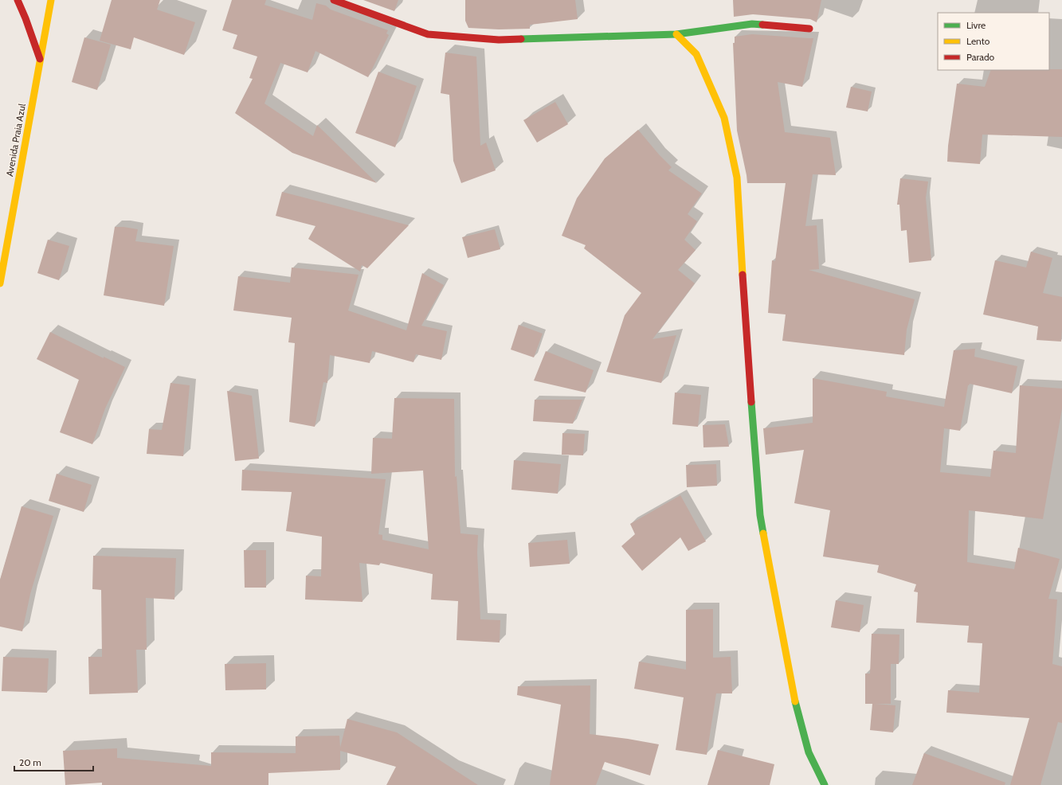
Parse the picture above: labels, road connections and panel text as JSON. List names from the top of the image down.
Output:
{
  "streets": {
    "street": ["Avenida Praia Azul"]
  },
  "legend": ["Livre", "Lento", "Parado"],
  "scale_bar": "20 m"
}
